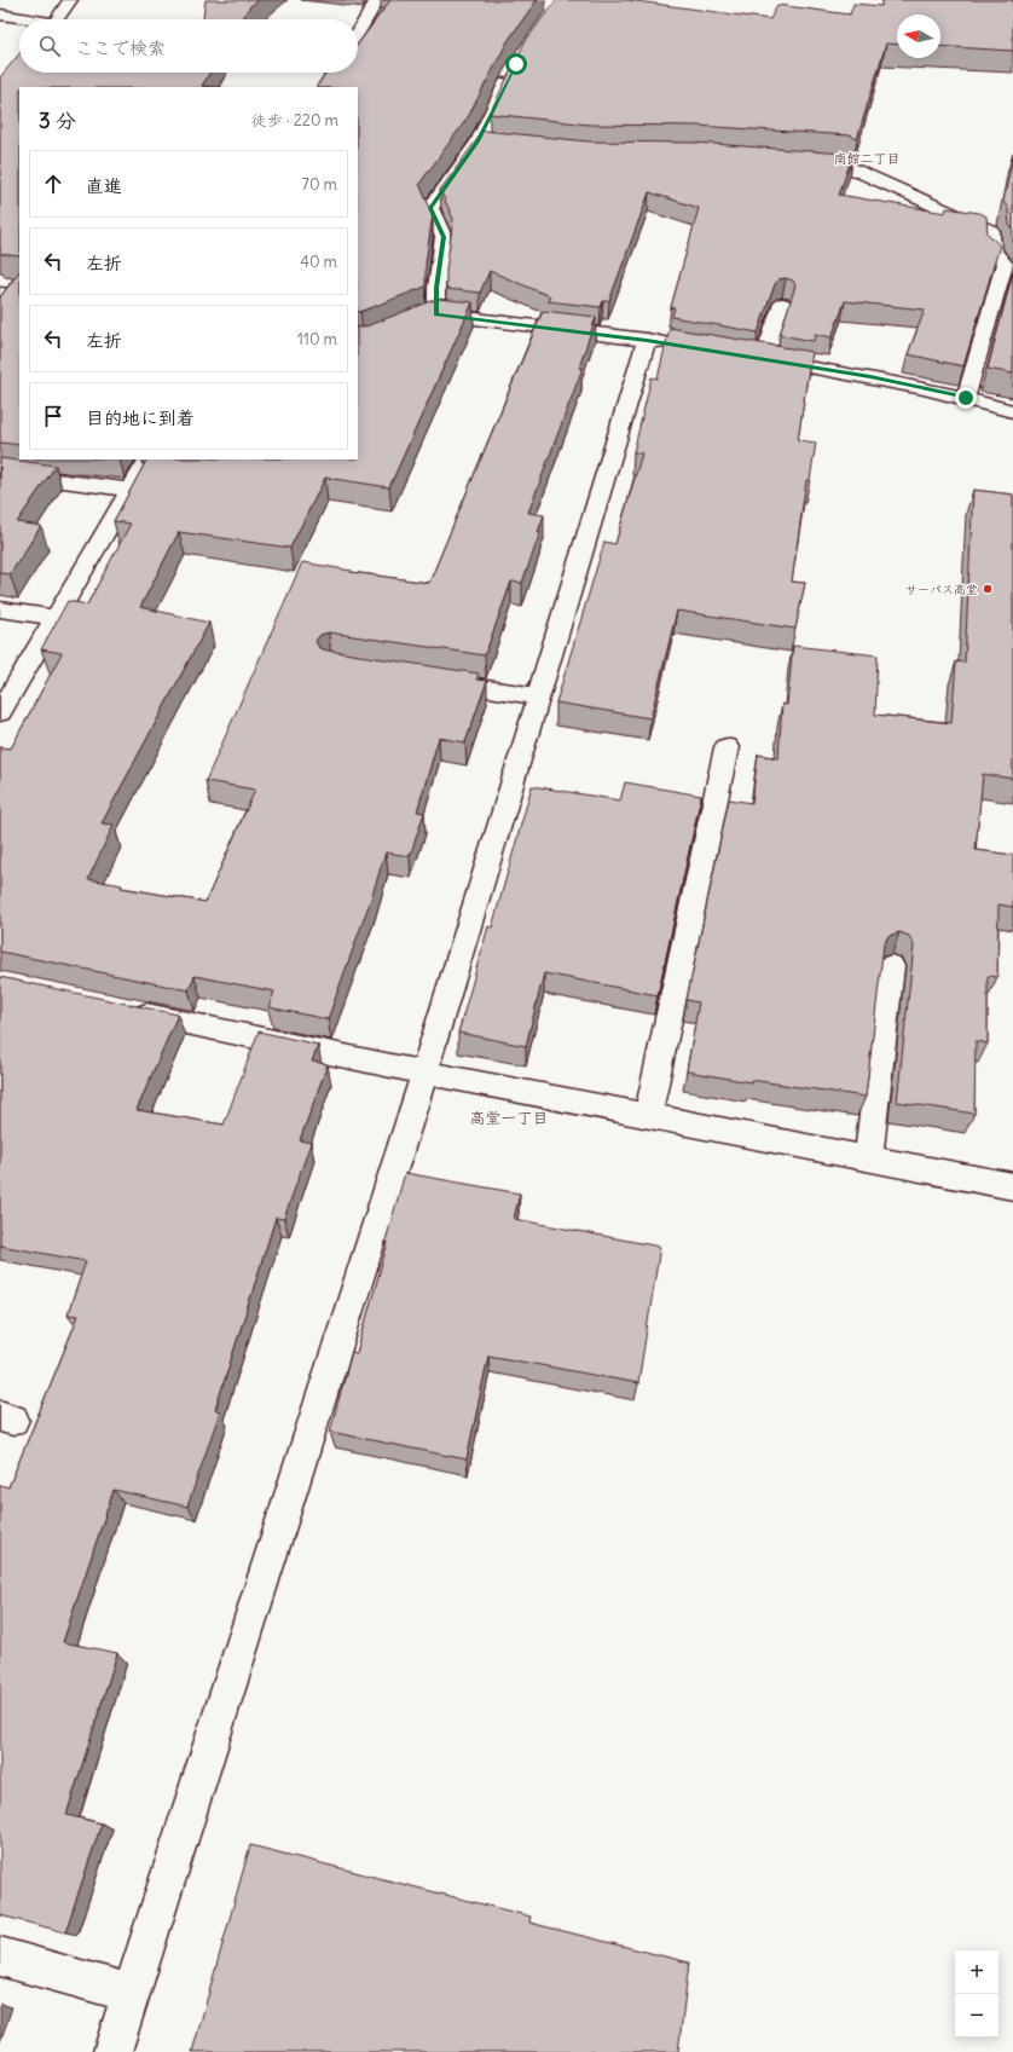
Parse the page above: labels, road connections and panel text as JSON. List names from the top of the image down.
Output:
{
  "districts": ["南館二丁目", "高堂一丁目"],
  "places": ["サーパス高堂"],
  "north": "left",
  "page": {
    "search": "ここで検索",
    "heading": ["3 分", "徒歩 · 220 m"],
    "list": [
      ["直進", "70 m"],
      ["左折", "40 m"],
      ["左折", "110 m"],
      "目的地に到着"
    ],
    "map_buttons": ["+", "−"]
  }
}
